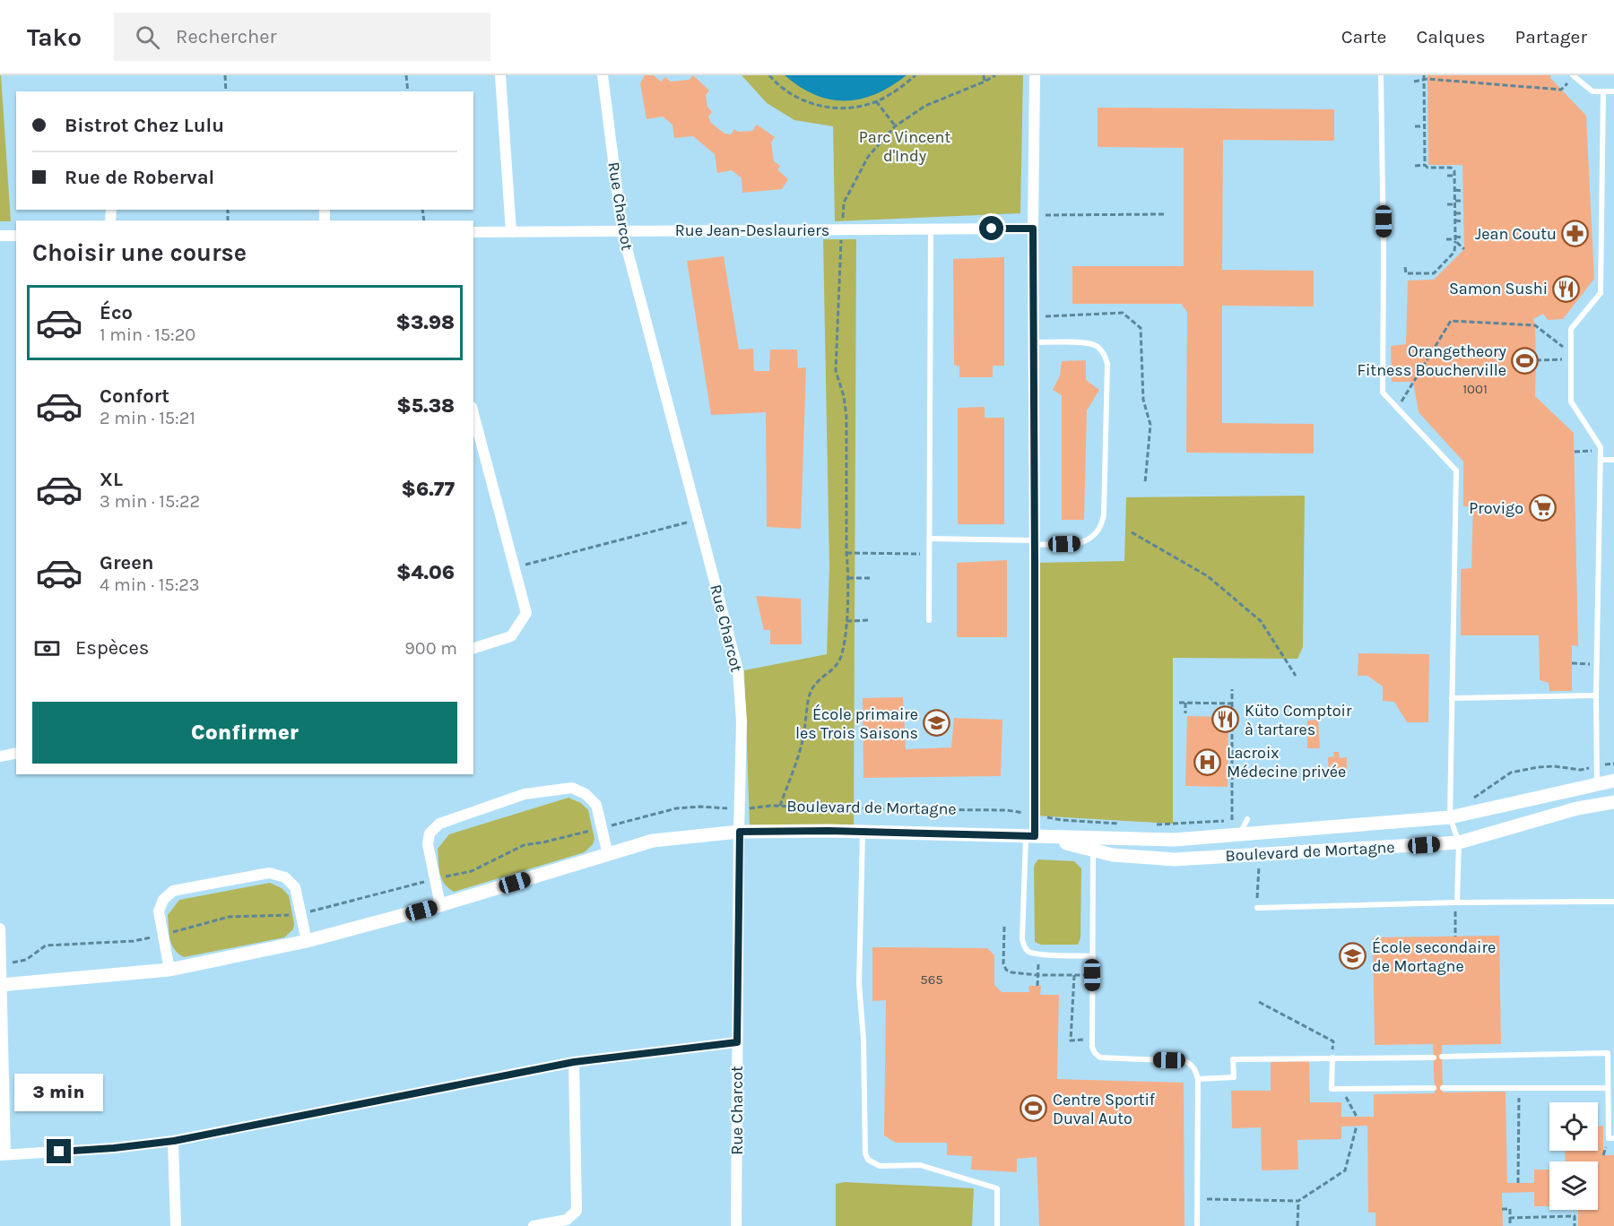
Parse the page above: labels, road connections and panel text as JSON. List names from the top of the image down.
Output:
{
  "streets": {
    "street": ["Rue Charcot", "Rue Jean-Deslauriers", "Boulevard de Mortagne"]
  },
  "crossings": [
    ["Rue Charcot", "Rue Jean-Deslauriers"],
    ["Rue Charcot", "Boulevard de Mortagne"]
  ],
  "parks": ["Parc Vincent d'Indy"],
  "places": {
    "pharmacy": ["Jean Coutu"],
    "restaurant": ["Samon Sushi", "Küto Comptoir à tartares"],
    "sports": ["Orangetheory Fitness Boucherville", "Centre Sportif Duval Auto"],
    "supermarket": ["Provigo"],
    "school or university": ["École primaire les Trois Saisons", "École secondaire de Mortagne"],
    "hospital": ["Lacroix Médecine privée"]
  },
  "house_numbers": ["1001", "565"],
  "page": {
    "header": "Tako",
    "search": "Rechercher",
    "nav": ["Carte", "Calques", "Partager"],
    "banner": ["Bistrot Chez Lulu", "Rue de Roberval"],
    "heading": "Choisir une course",
    "list": [
      {
        "name": "Éco",
        "note": "1 min · 15:20",
        "value": "$3.98"
      },
      {
        "name": "Confort",
        "note": "2 min · 15:21",
        "value": "$5.38"
      },
      {
        "name": "XL",
        "note": "3 min · 15:22",
        "value": "$6.77"
      },
      {
        "name": "Green",
        "note": "4 min · 15:23",
        "value": "$4.06"
      }
    ],
    "pay": ["Espèces", "900 m"],
    "buttons": "Confirmer",
    "bubble": "3 min"
  }
}
